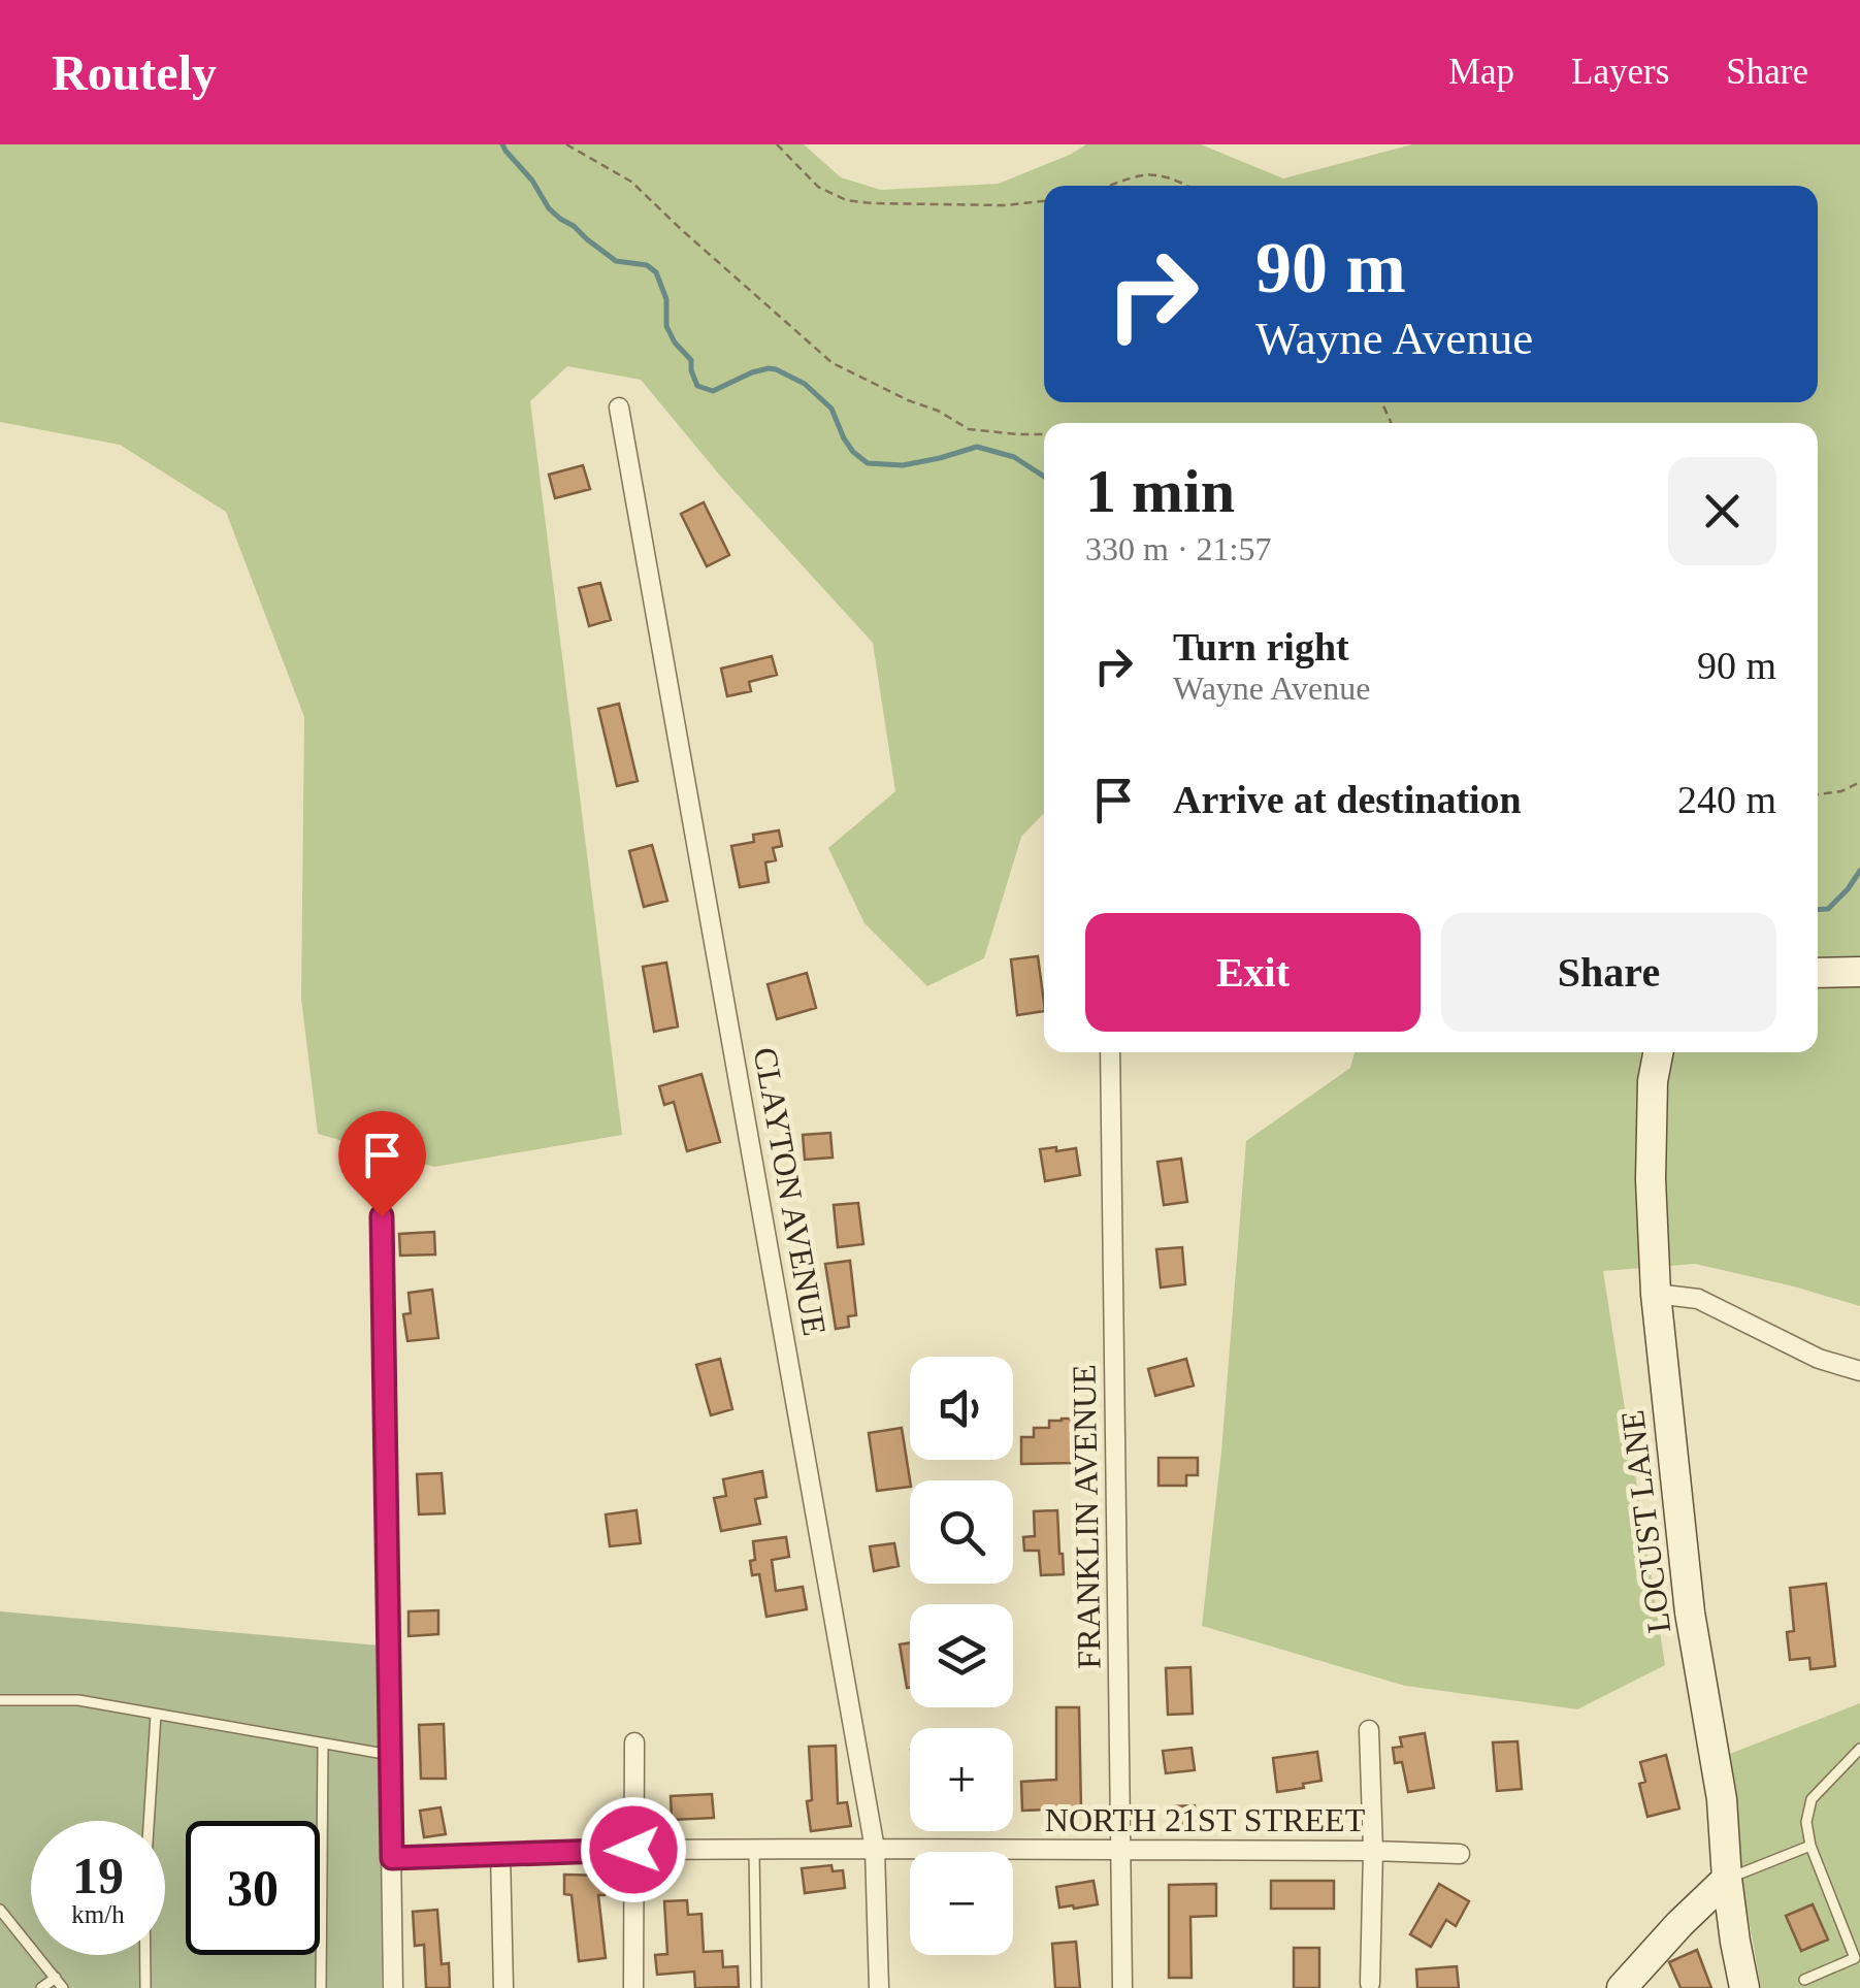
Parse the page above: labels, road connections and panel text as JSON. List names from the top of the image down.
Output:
{
  "streets": {
    "street": [
      "CLAYTON AVENUE",
      "FRANKLIN AVENUE",
      "LOCUST LANE",
      "NORTH 21ST STREET"
    ]
  },
  "crossings": [
    ["CLAYTON AVENUE", "NORTH 21ST STREET"],
    ["FRANKLIN AVENUE", "NORTH 21ST STREET"]
  ],
  "page": {
    "header": "Routely",
    "nav": ["Map", "Layers", "Share"],
    "turn": ["90 m", "Wayne Avenue"],
    "heading": ["1 min", "330 m · 21:57"],
    "list": [
      {
        "name": "Turn right",
        "note": "Wayne Avenue",
        "value": "90 m"
      },
      {
        "name": "Arrive at destination",
        "value": "240 m"
      }
    ],
    "buttons": ["Exit", "Share"],
    "map_buttons": ["+", "−"],
    "speed": "19 km/h",
    "limit": "30"
  }
}
